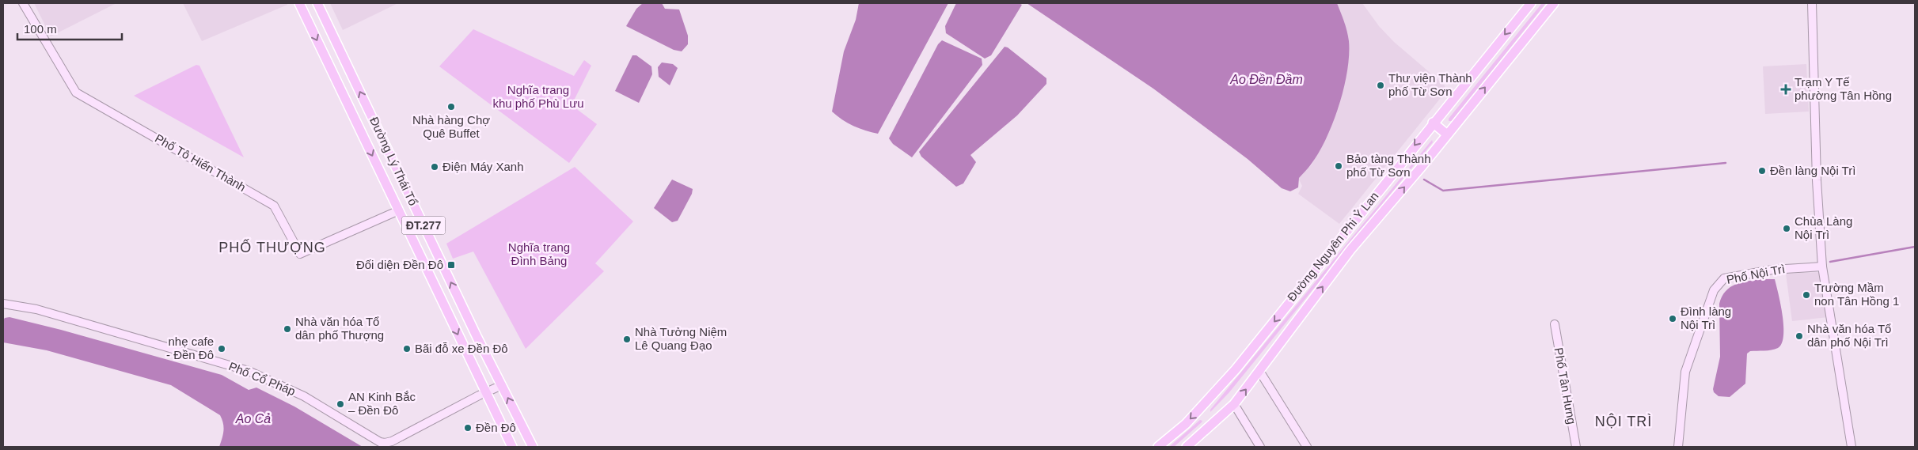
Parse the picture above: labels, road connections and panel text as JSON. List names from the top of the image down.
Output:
{
  "streets": {
    "main road": ["Đường Lý Thái Tổ", "ĐT.277", "Đường Nguyên Phi Ỷ Lan"],
    "street": [
      "Phố Tô Hiến Thành",
      "Phố Nội Trì",
      "Phố Cổ Pháp",
      "Phố Tân Hưng"
    ]
  },
  "crossings": [
    ["Đường Lý Thái Tổ", "Phố Tô Hiến Thành"],
    ["Đường Lý Thái Tổ", "Phố Cổ Pháp"]
  ],
  "districts": ["PHỐ THƯỢNG", "NỘI TRÌ"],
  "water": ["Ao Đền Đầm", "Ao Cả"],
  "parks": ["Nghĩa trang khu phố Phù Lưu", "Nghĩa trang Đình Bảng"],
  "places": {
    "other": [
      "Thư viện Thành phố Từ Sơn",
      "Nhà hàng Chợ Quê Buffet",
      "Bảo tàng Thành phố Từ Sơn",
      "Điện Máy Xanh",
      "Đền làng Nội Trì",
      "Chùa Làng Nội Trì",
      "Trường Mầm non Tân Hồng 1",
      "Đình làng Nội Trì",
      "Nhà văn hóa Tổ dân phố Thượng",
      "Nhà văn hóa Tổ dân phố Nội Trì",
      "Nhà Tưởng Niệm Lê Quang Đạo",
      "nhẹ cafe - Đền Đô",
      "Bãi đỗ xe Đền Đô",
      "AN Kinh Bắc – Đền Đô",
      "Đền Đô"
    ],
    "health": ["Trạm Y Tế phường Tân Hồng"],
    "transit": ["Đối diện Đền Đô"]
  },
  "scale_bar": "100 m"
}
